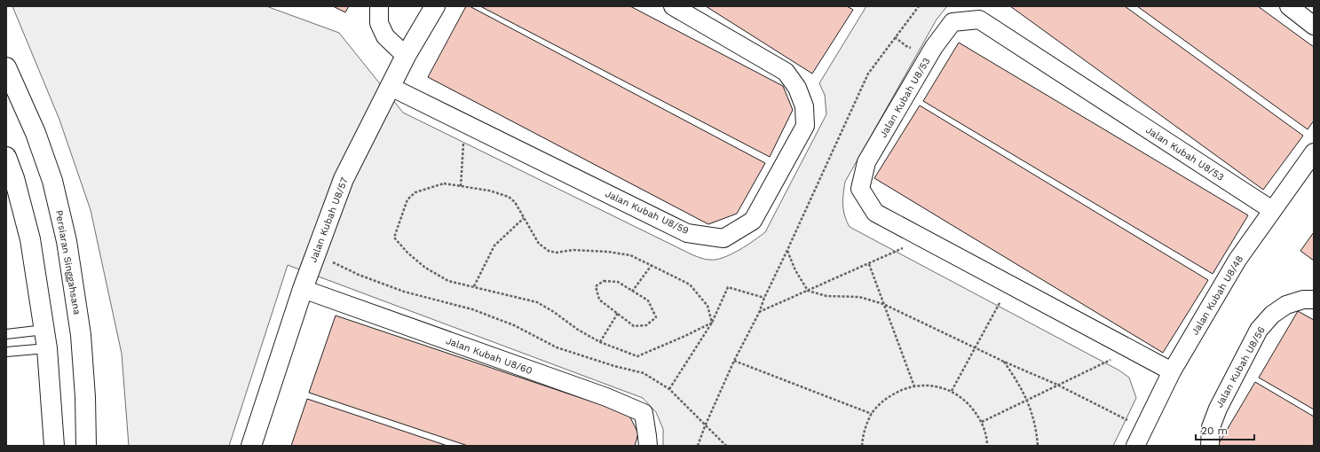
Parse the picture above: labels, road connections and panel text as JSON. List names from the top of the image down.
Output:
{
  "streets": {
    "street": [
      "Jalan Kubah U8/53",
      "Jalan Kubah U8/59",
      "Jalan Kubah U8/57",
      "Persiaran Singgahsana",
      "Jalan Kubah U8/48",
      "Jalan Kubah U8/60",
      "Jalan Kubah U8/56"
    ]
  },
  "crossings": [
    ["Jalan Kubah U8/53", "Jalan Kubah U8/48"],
    ["Jalan Kubah U8/59", "Jalan Kubah U8/57"],
    ["Jalan Kubah U8/57", "Jalan Kubah U8/60"]
  ],
  "scale_bar": "20 m"
}
